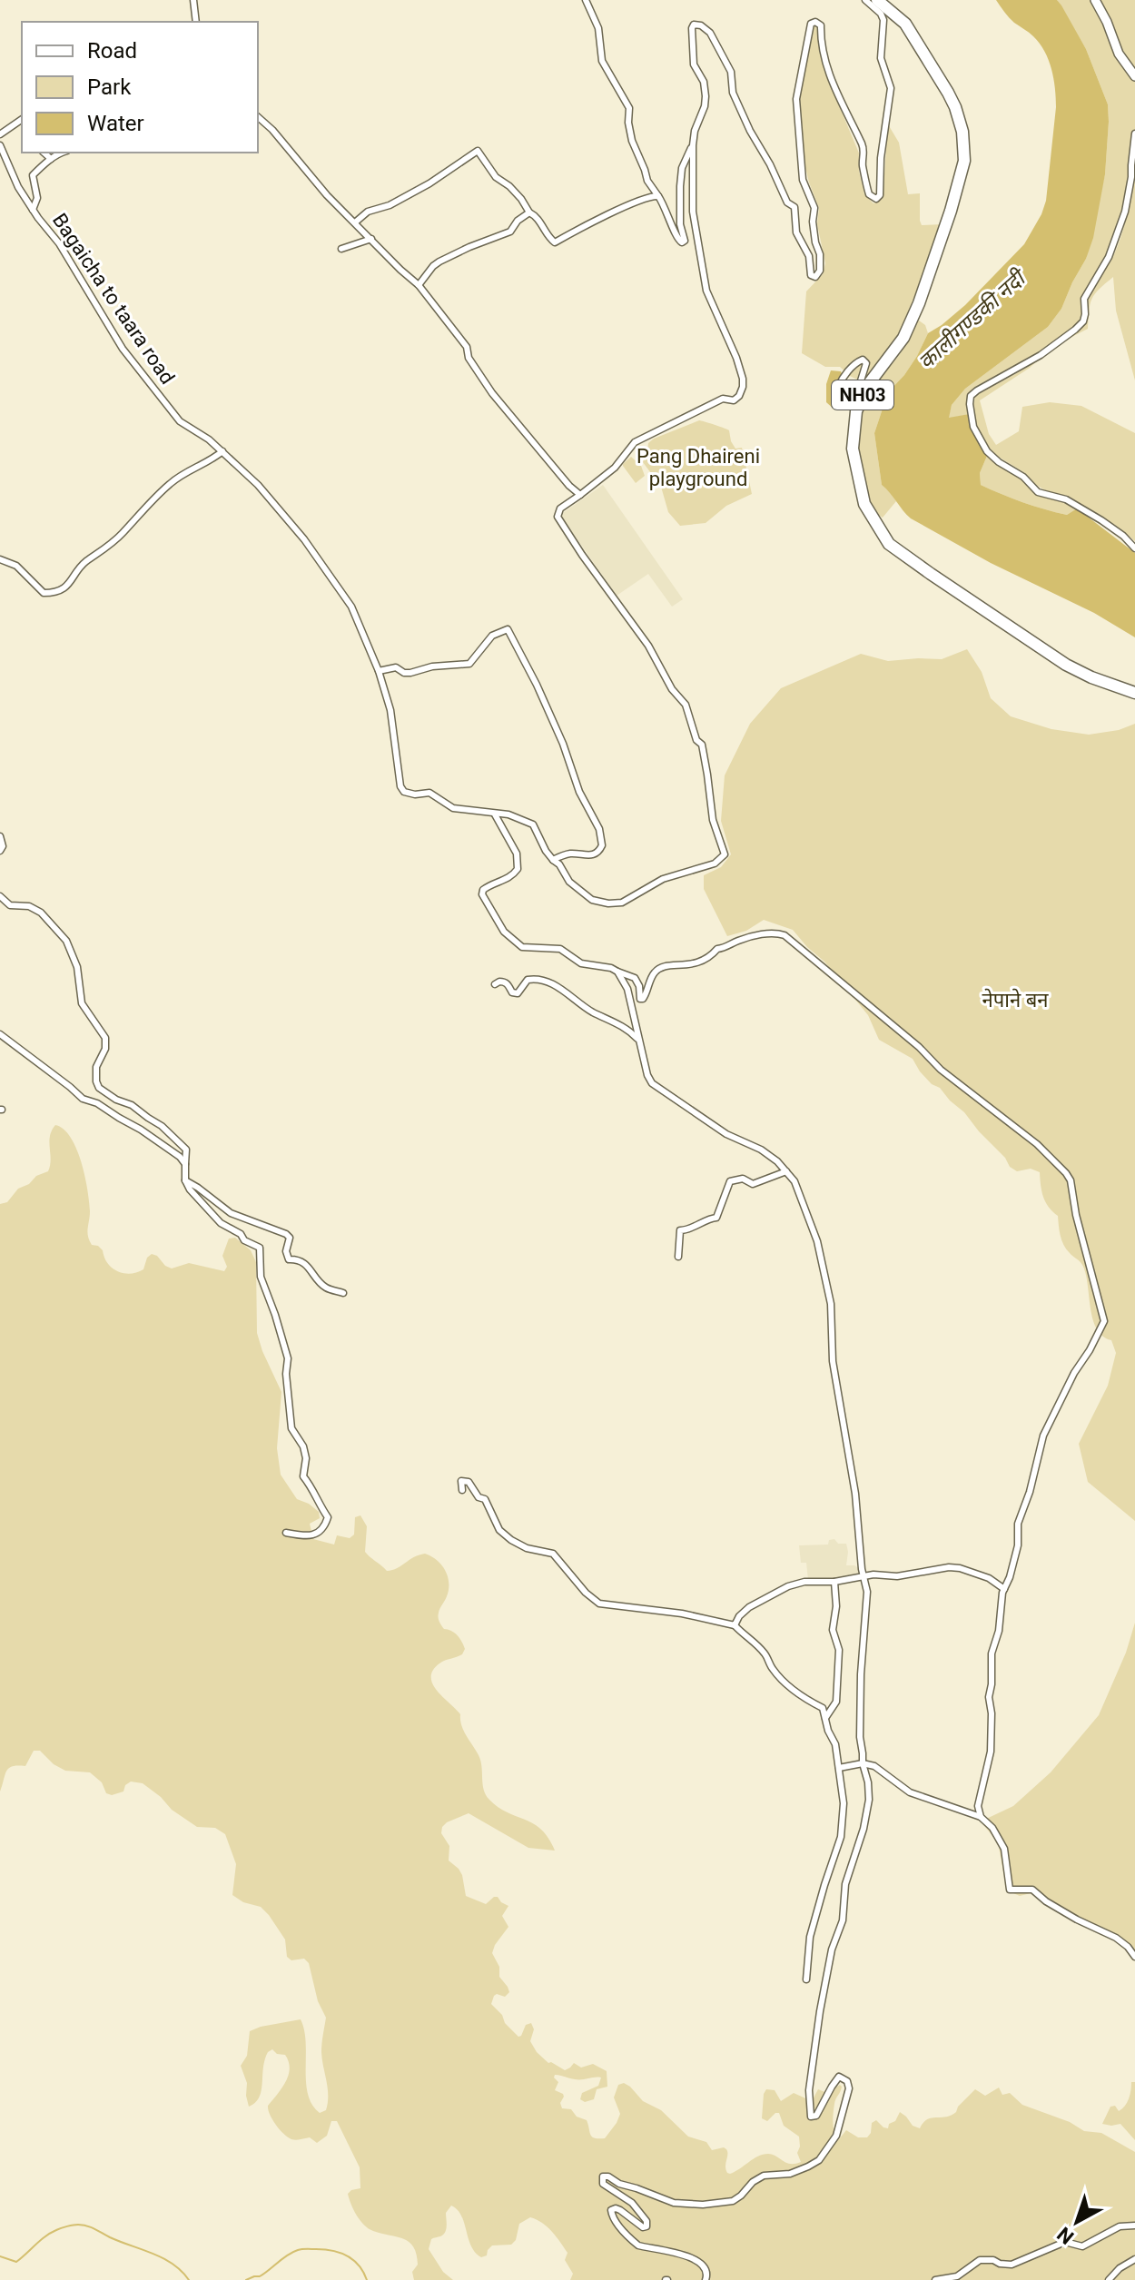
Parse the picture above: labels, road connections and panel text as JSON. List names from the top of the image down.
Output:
{
  "streets": {
    "highway": ["NH03"],
    "street": ["Bagaicha to taara road"]
  },
  "water": ["कालीगण्डकी नदी"],
  "parks": ["Pang Dhaireni playground", "नेपाने बन"],
  "legend": ["Road", "Park", "Water"],
  "north": "bottom left"
}
